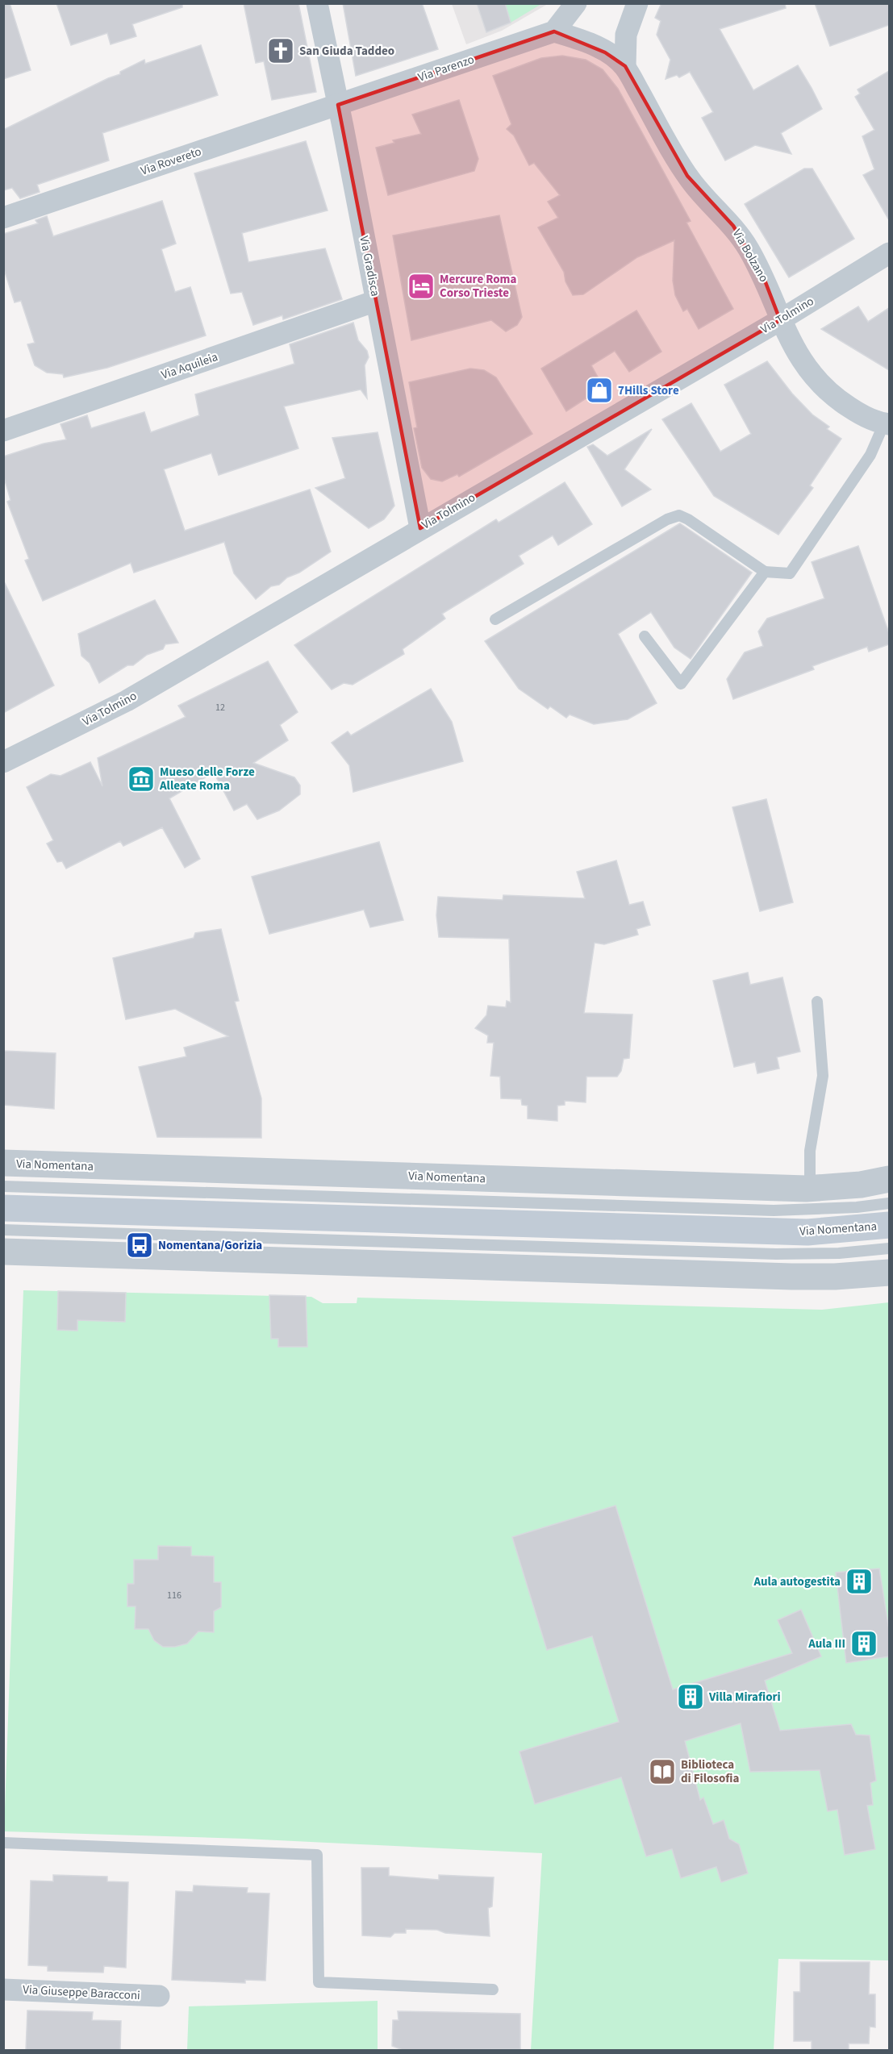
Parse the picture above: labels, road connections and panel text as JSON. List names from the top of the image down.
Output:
{
  "streets": {
    "main road": ["Via Nomentana"],
    "street": [
      "Via Parenzo",
      "Via Rovereto",
      "Via Bolzano",
      "Via Gradisca",
      "Via Tolmino",
      "Via Aquileia",
      "Via Giuseppe Baracconi"
    ]
  },
  "crossings": [
    ["Via Parenzo", "Via Rovereto"],
    ["Via Parenzo", "Via Gradisca"],
    ["Via Rovereto", "Via Gradisca"],
    ["Via Bolzano", "Via Tolmino"],
    ["Via Gradisca", "Via Tolmino"],
    ["Via Gradisca", "Via Aquileia"]
  ],
  "places": {
    "church": ["San Giuda Taddeo"],
    "hotel": ["Mercure Roma Corso Trieste"],
    "shop": ["7Hills Store"],
    "museum": ["Mueso delle Forze Alleate Roma"],
    "bus stop": ["Nomentana/Gorizia"],
    "building": ["Aula autogestita", "Aula III", "Villa Mirafiori"],
    "library": ["Biblioteca di Filosofia"]
  },
  "house_numbers": ["12", "116"]
}
